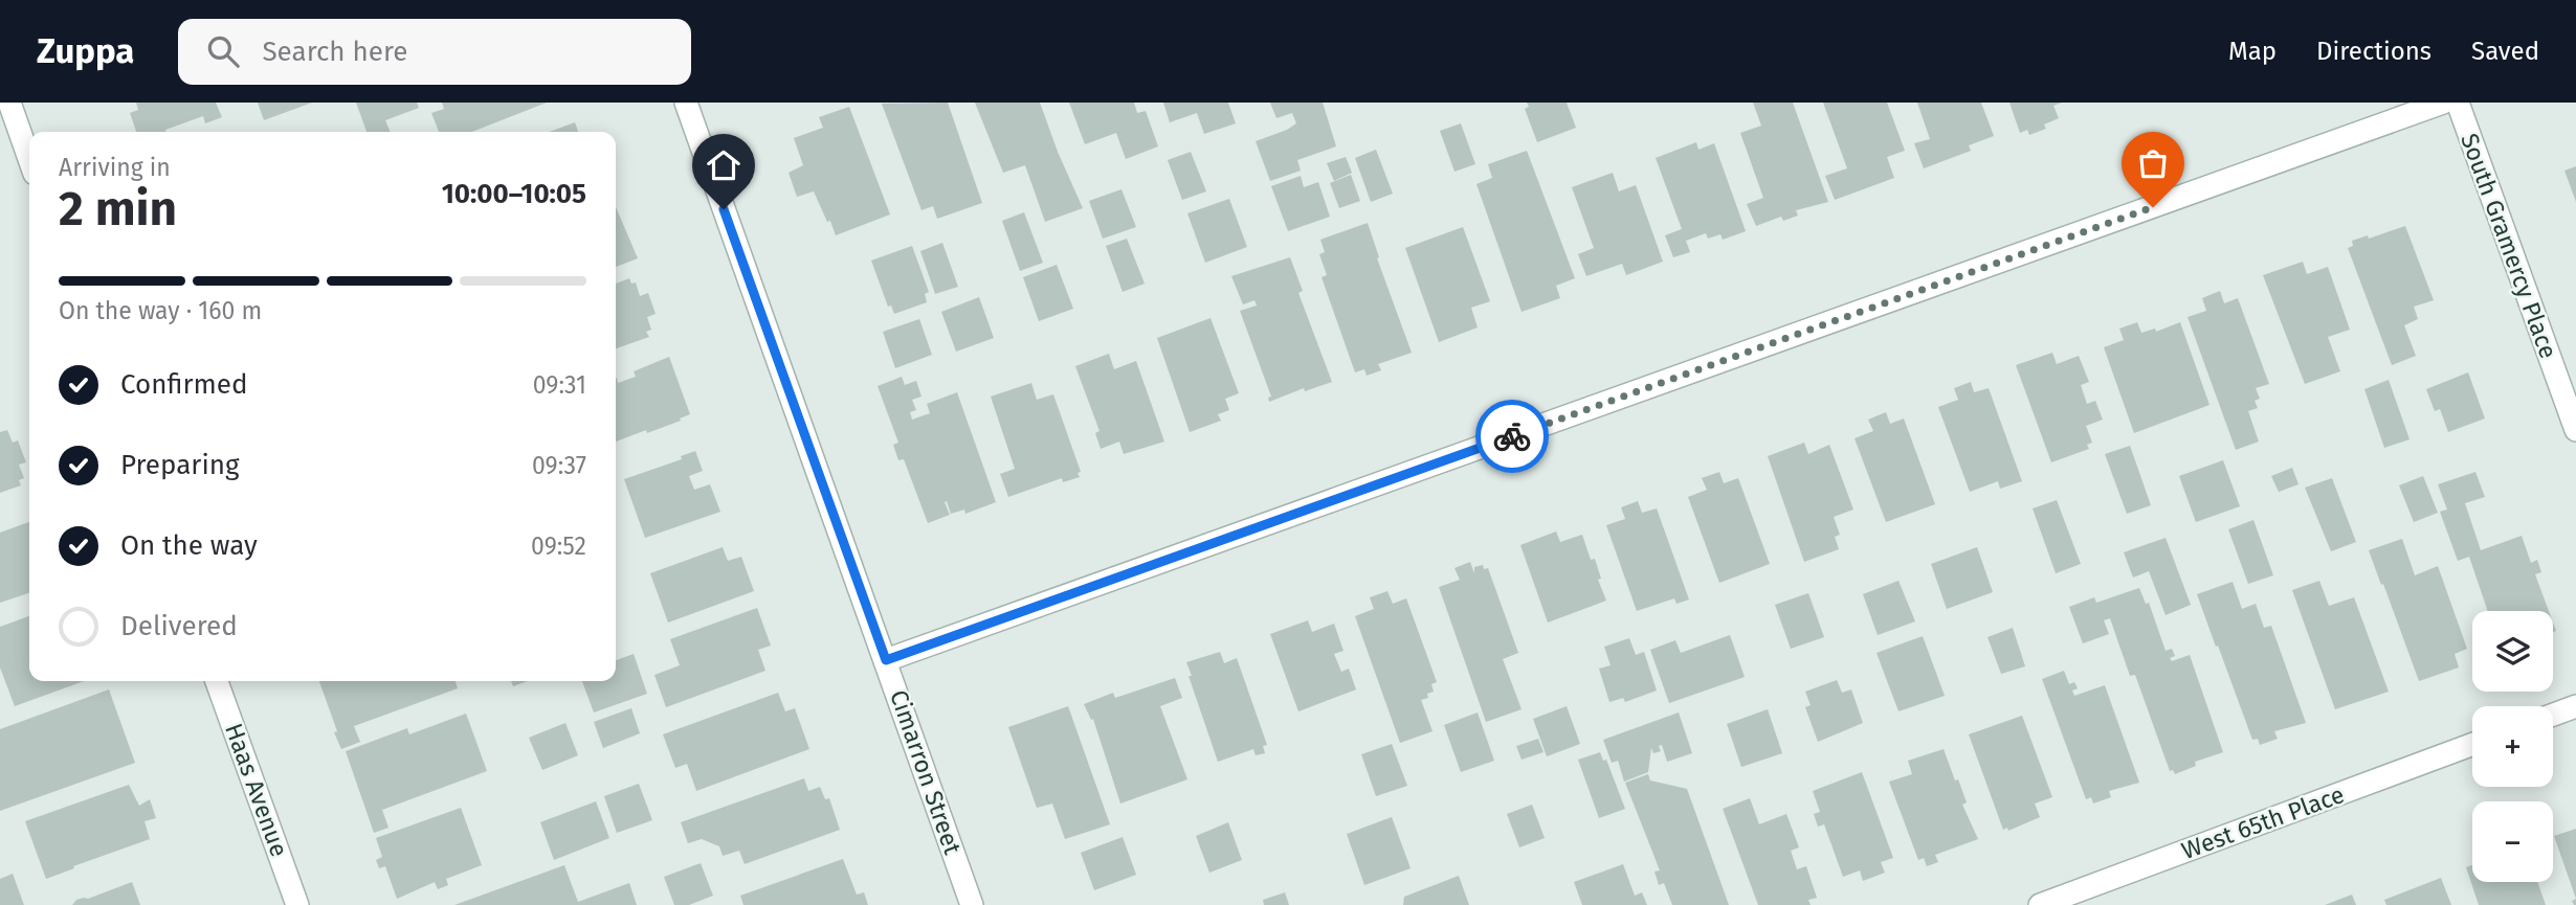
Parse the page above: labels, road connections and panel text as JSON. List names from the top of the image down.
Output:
{
  "streets": {
    "street": [
      "South Gramercy Place",
      "Cimarron Street",
      "Haas Avenue",
      "West 65th Place"
    ]
  },
  "page": {
    "header": "Zuppa",
    "search": "Search here",
    "nav": ["Map", "Directions", "Saved"],
    "heading": ["2 min", "Arriving in", "10:00–10:05"],
    "bar": "On the way · 160 m",
    "list": [
      ["Confirmed", "09:31"],
      ["Preparing", "09:37"],
      ["On the way", "09:52"],
      "Delivered"
    ],
    "map_buttons": ["+", "−"]
  }
}
